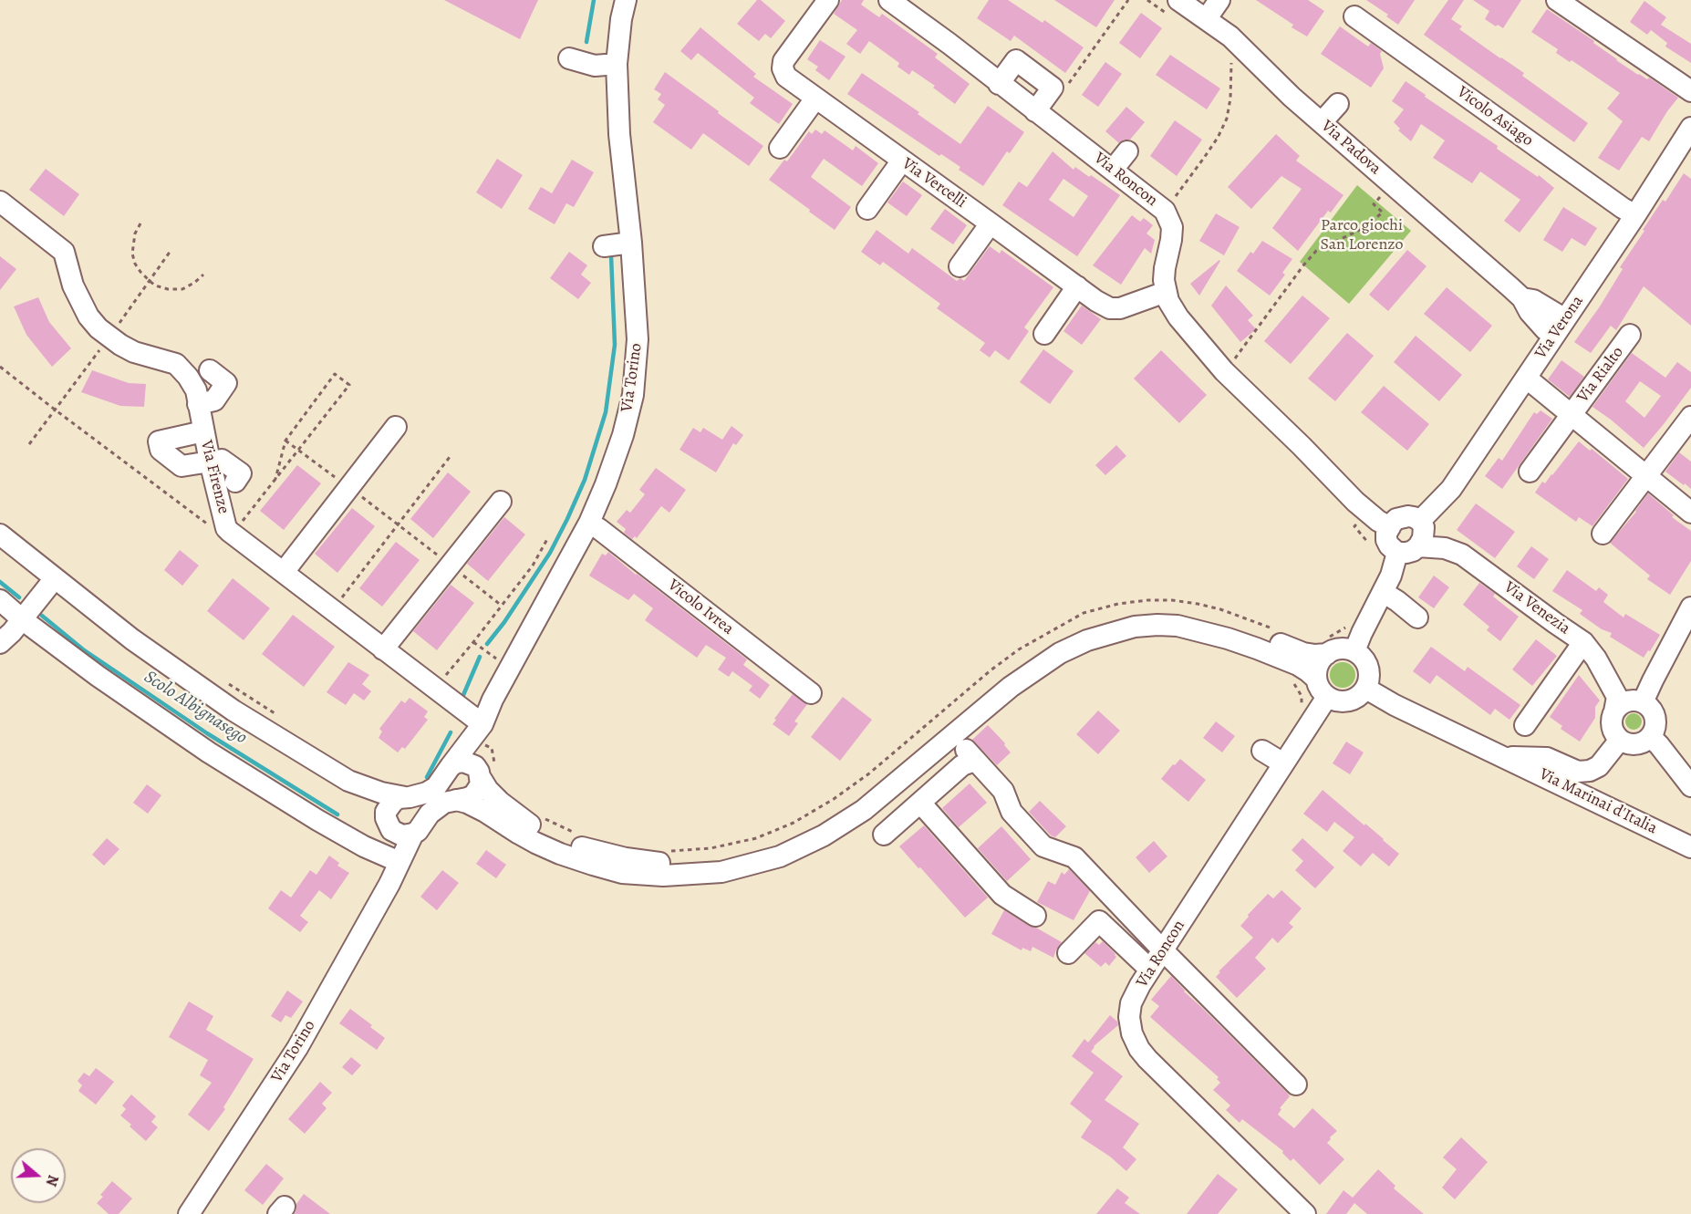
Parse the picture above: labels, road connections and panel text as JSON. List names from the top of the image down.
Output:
{
  "streets": {
    "street": [
      "Vicolo Asiago",
      "Via Padova",
      "Via Roncon",
      "Via Vercelli",
      "Via Verona",
      "Via Rialto",
      "Via Torino",
      "Via Firenze",
      "Vicolo Ivrea",
      "Via Venezia",
      "Via Marinai d'Italia"
    ]
  },
  "crossings": [
    ["Vicolo Asiago", "Via Verona"],
    ["Via Padova", "Via Verona"],
    ["Via Roncon", "Via Vercelli"],
    ["Via Roncon", "Via Verona"],
    ["Via Roncon", "Via Venezia"],
    ["Via Roncon", "Via Marinai d'Italia"],
    ["Via Verona", "Via Rialto"],
    ["Via Verona", "Via Venezia"],
    ["Via Torino", "Via Firenze"],
    ["Via Torino", "Vicolo Ivrea"],
    ["Via Venezia", "Via Marinai d'Italia"]
  ],
  "water": ["Scolo Albignasego"],
  "parks": ["Parco giochi San Lorenzo"],
  "north": "right"
}
